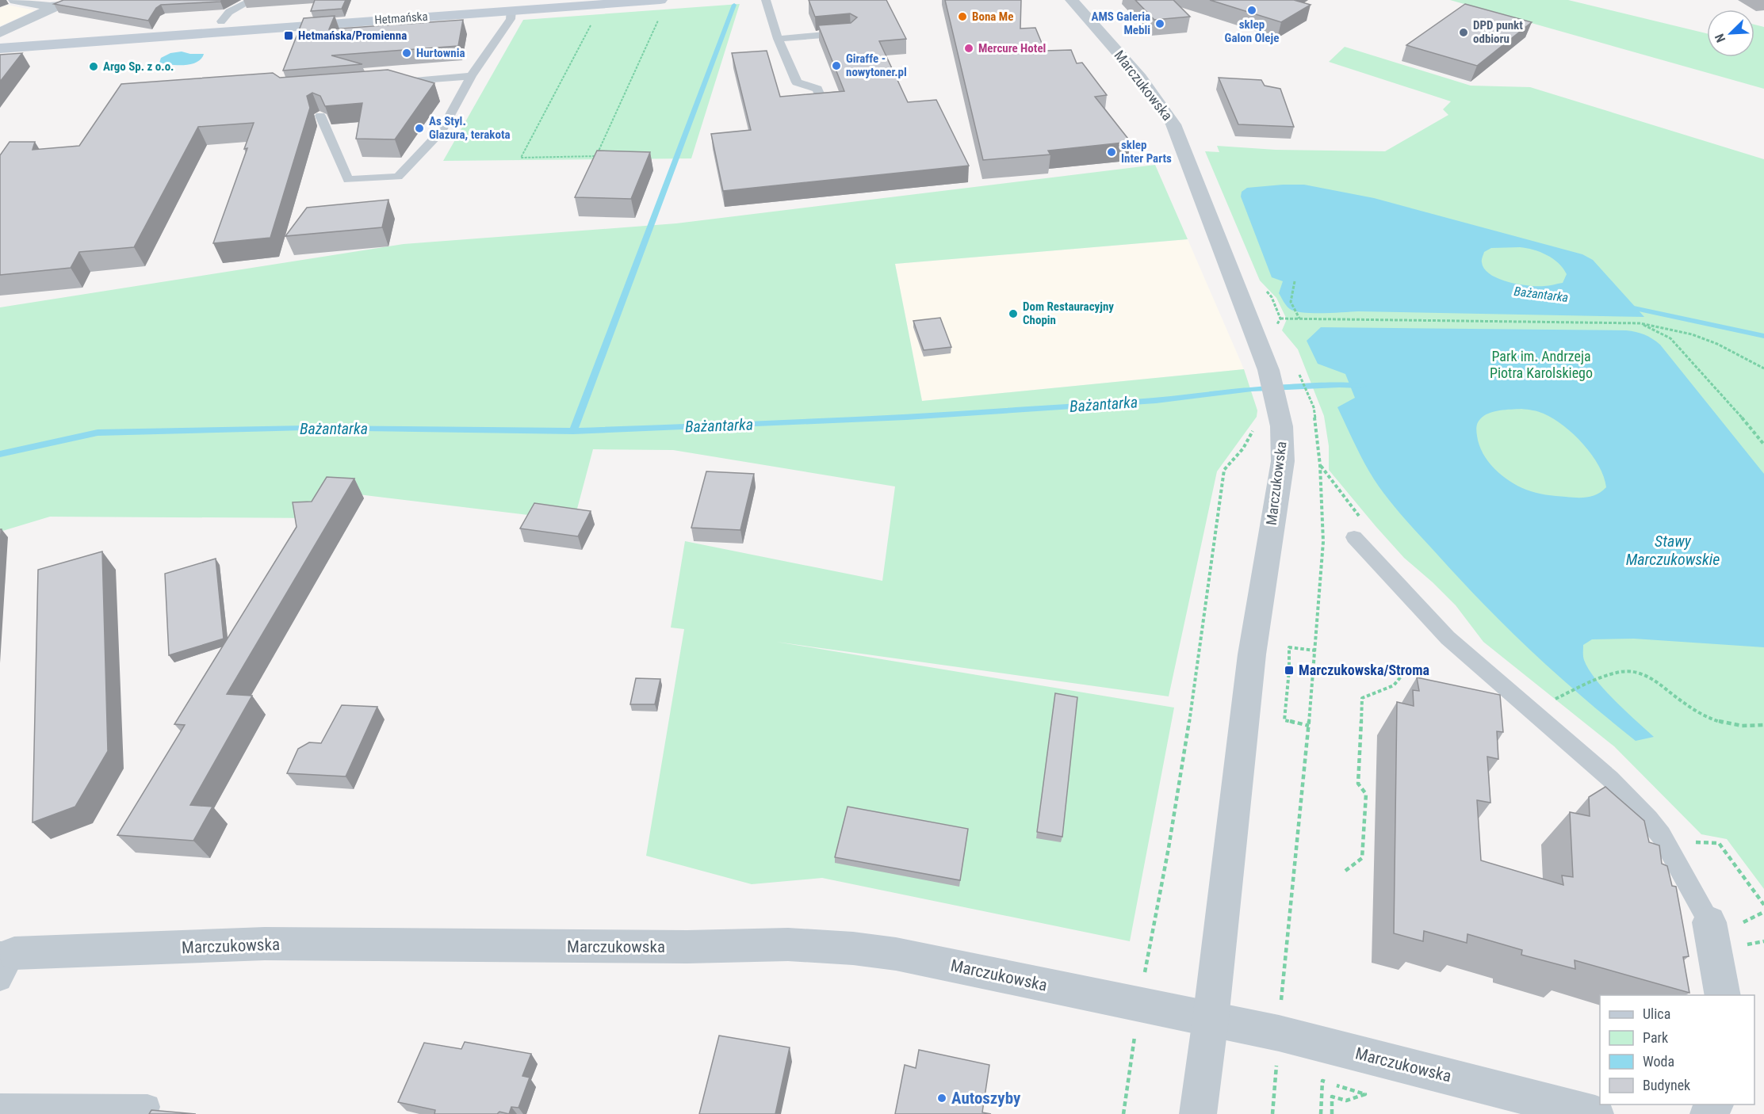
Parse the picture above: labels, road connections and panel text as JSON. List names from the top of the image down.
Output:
{
  "streets": {
    "main road": ["Hetmańska"],
    "street": ["Marczukowska"]
  },
  "water": ["Bażantarka", "Stawy Marczukowskie"],
  "parks": ["Park im. Andrzeja Piotra Karolskiego"],
  "places": {
    "other": [
      "sklep Galon Oleje",
      "Bona Me",
      "AMS Galeria Mebli",
      "DPD punkt odbioru",
      "Mercure Hotel",
      "Hurtownia",
      "Giraffe - nowytoner.pl",
      "Argo Sp. z o.o.",
      "As Styl. Glazura, terakota",
      "sklep Inter Parts",
      "Dom Restauracyjny Chopin",
      "Autoszyby"
    ],
    "transit": ["Hetmańska/Promienna", "Marczukowska/Stroma"]
  },
  "legend": [
    "Ulica",
    "Park",
    "Woda",
    "Budynek"
  ],
  "north": "bottom left"
}
